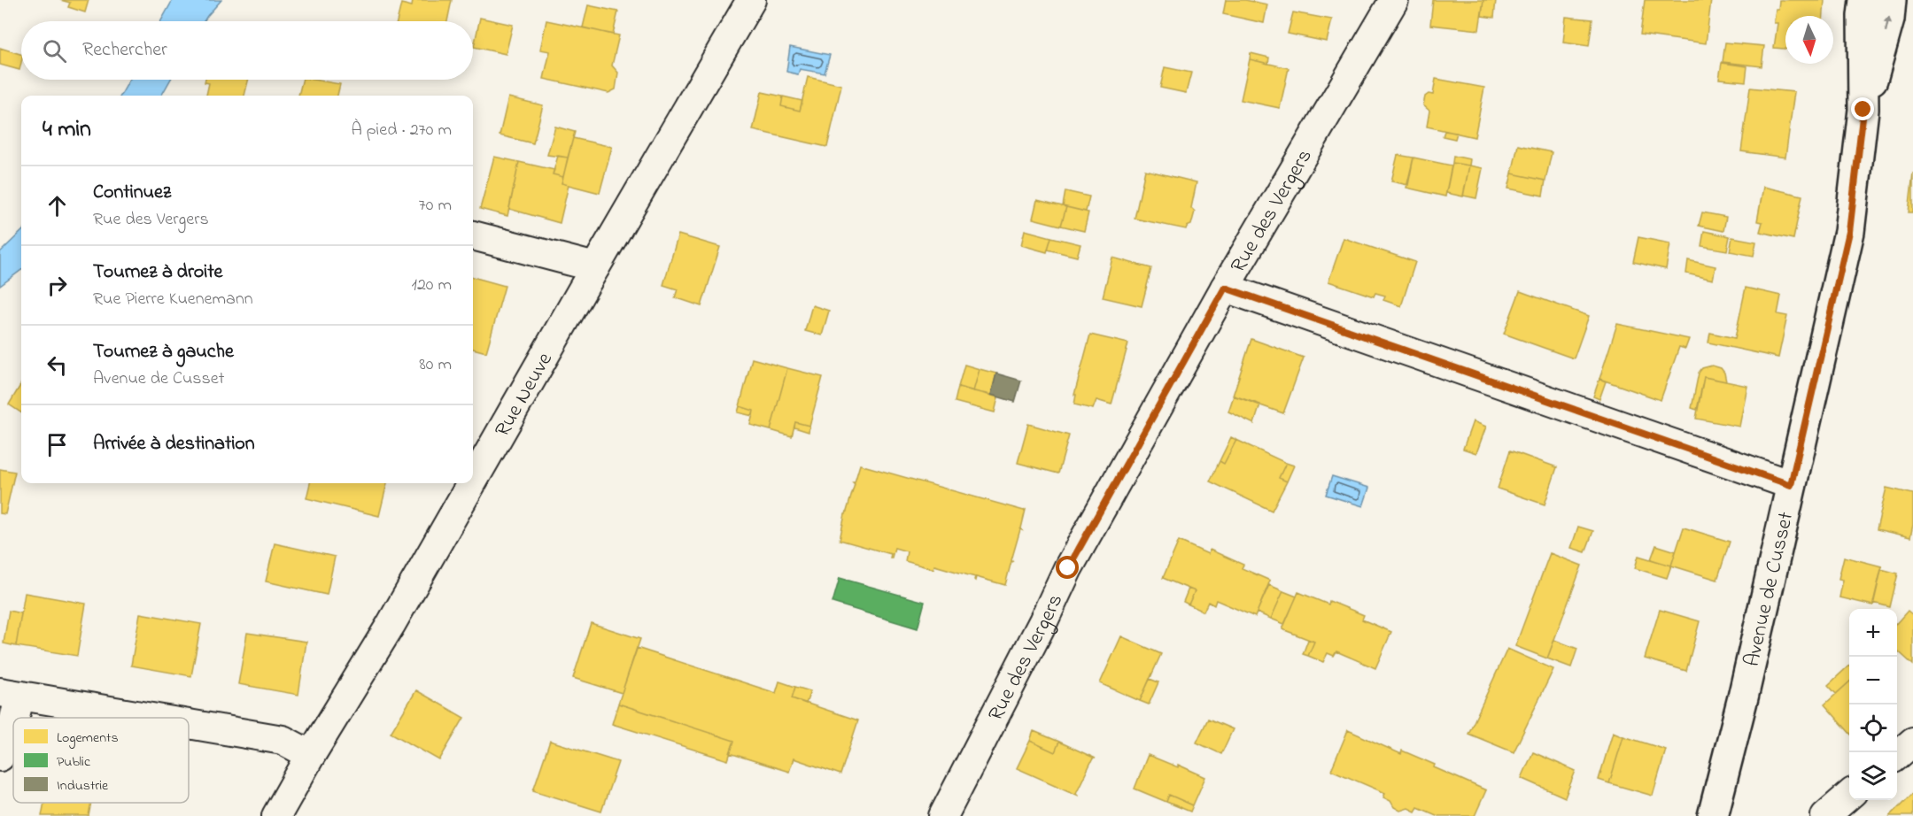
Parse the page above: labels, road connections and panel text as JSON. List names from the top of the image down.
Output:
{
  "streets": {
    "main road": ["Avenue de Cusset"],
    "street": ["Rue des Vergers", "Rue Neuve"]
  },
  "legend": ["Logements", "Public", "Industrie"],
  "north": "bottom",
  "page": {
    "search": "Rechercher",
    "heading": ["4 min", "À pied · 270 m"],
    "list": [
      ["Continuez", "Rue des Vergers", "70 m"],
      ["Tournez à droite", "Rue Pierre Kuenemann", "120 m"],
      ["Tournez à gauche", "Avenue de Cusset", "80 m"],
      "Arrivée à destination"
    ],
    "map_buttons": ["+", "−"]
  }
}
